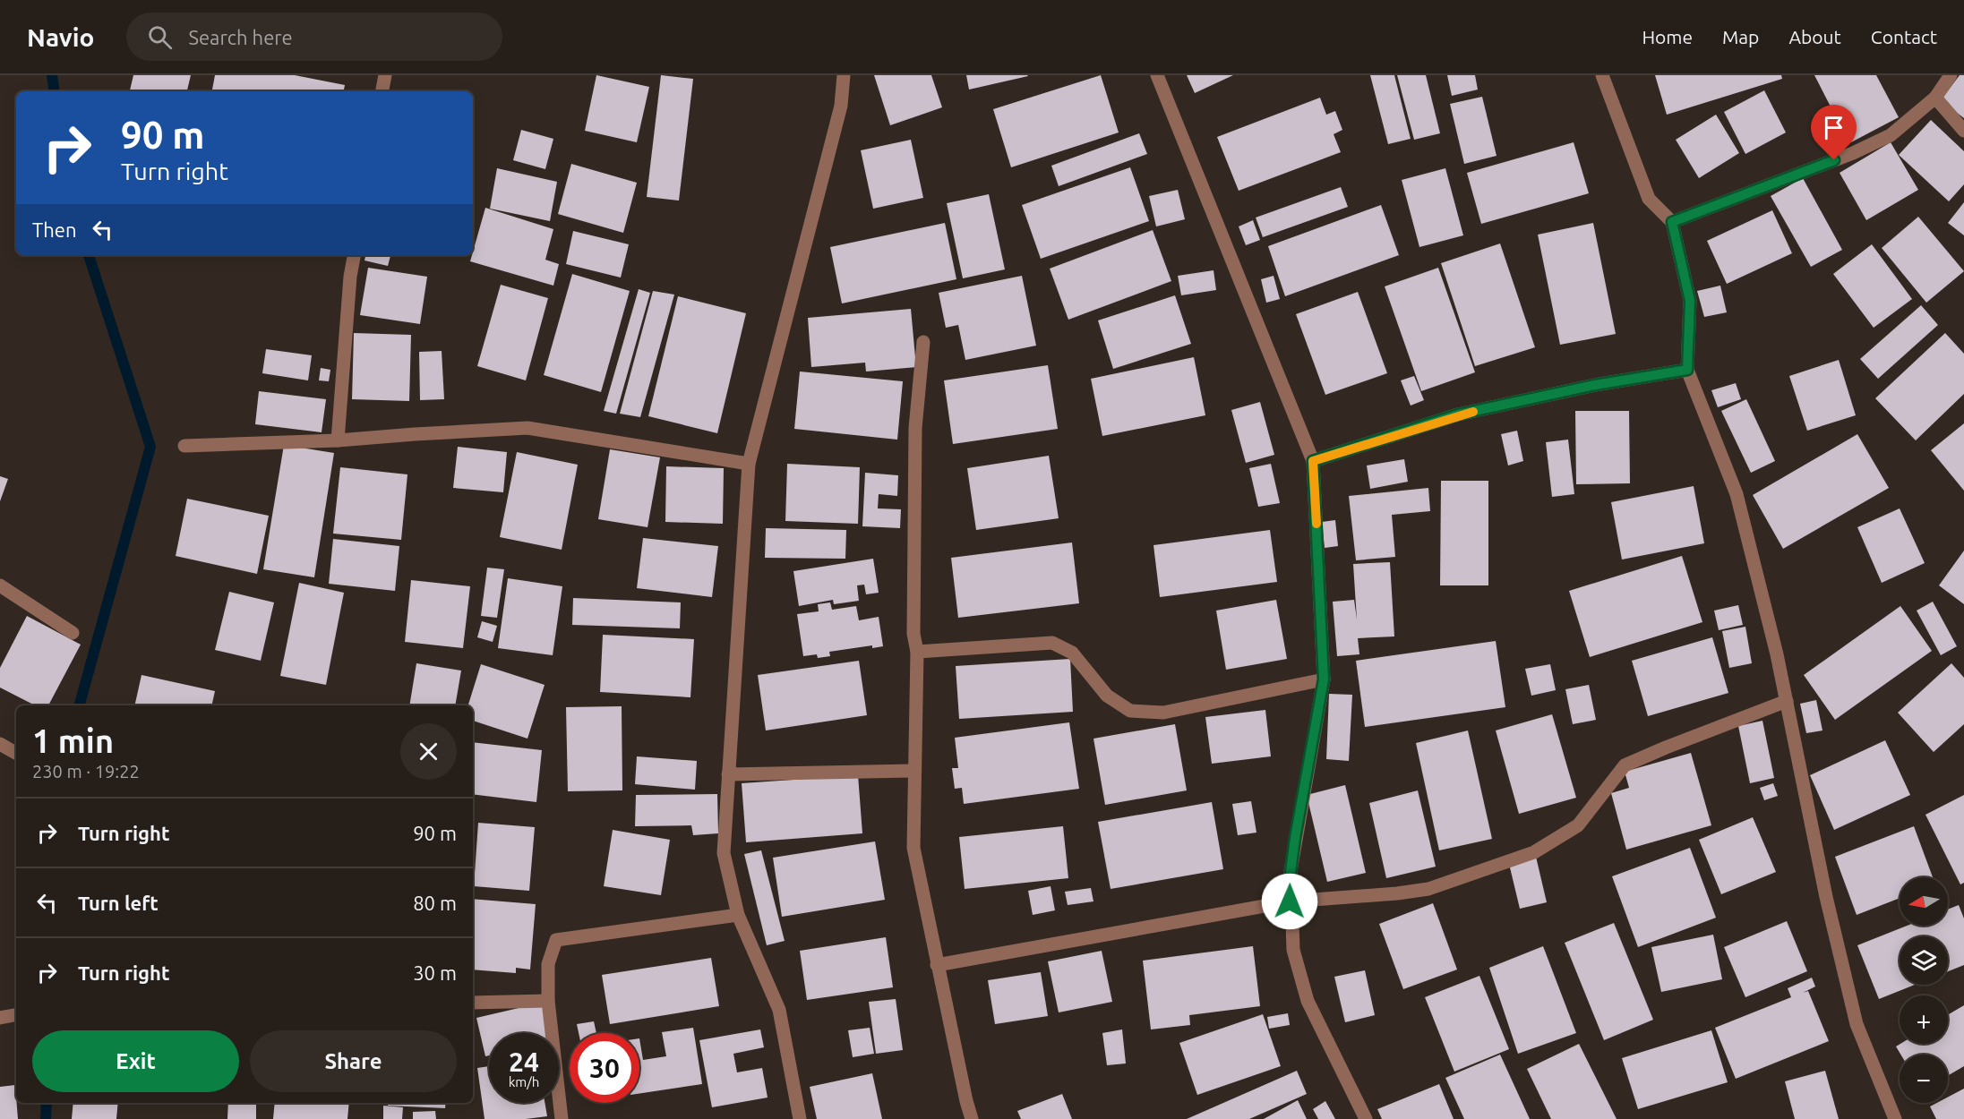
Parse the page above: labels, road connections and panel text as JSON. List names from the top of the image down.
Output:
{
  "north": "left",
  "page": {
    "header": "Navio",
    "search": "Search here",
    "nav": [
      "Home",
      "Map",
      "About",
      "Contact"
    ],
    "turn": ["90 m", "Turn right"],
    "then": "Then",
    "heading": ["1 min", "230 m · 19:22"],
    "list": [
      {
        "name": "Turn right",
        "value": "90 m"
      },
      {
        "name": "Turn left",
        "value": "80 m"
      },
      {
        "name": "Turn right",
        "value": "30 m"
      }
    ],
    "map_buttons": ["+", "−"],
    "buttons": ["Exit", "Share"],
    "speed": "24 km/h",
    "limit": "30"
  }
}
